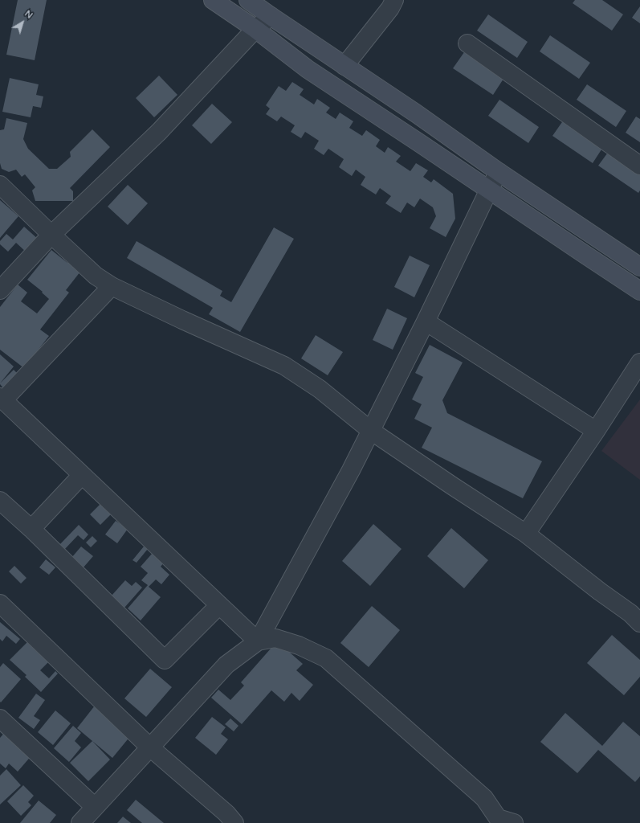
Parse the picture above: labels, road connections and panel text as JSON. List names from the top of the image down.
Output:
{
  "north": "top right"
}
